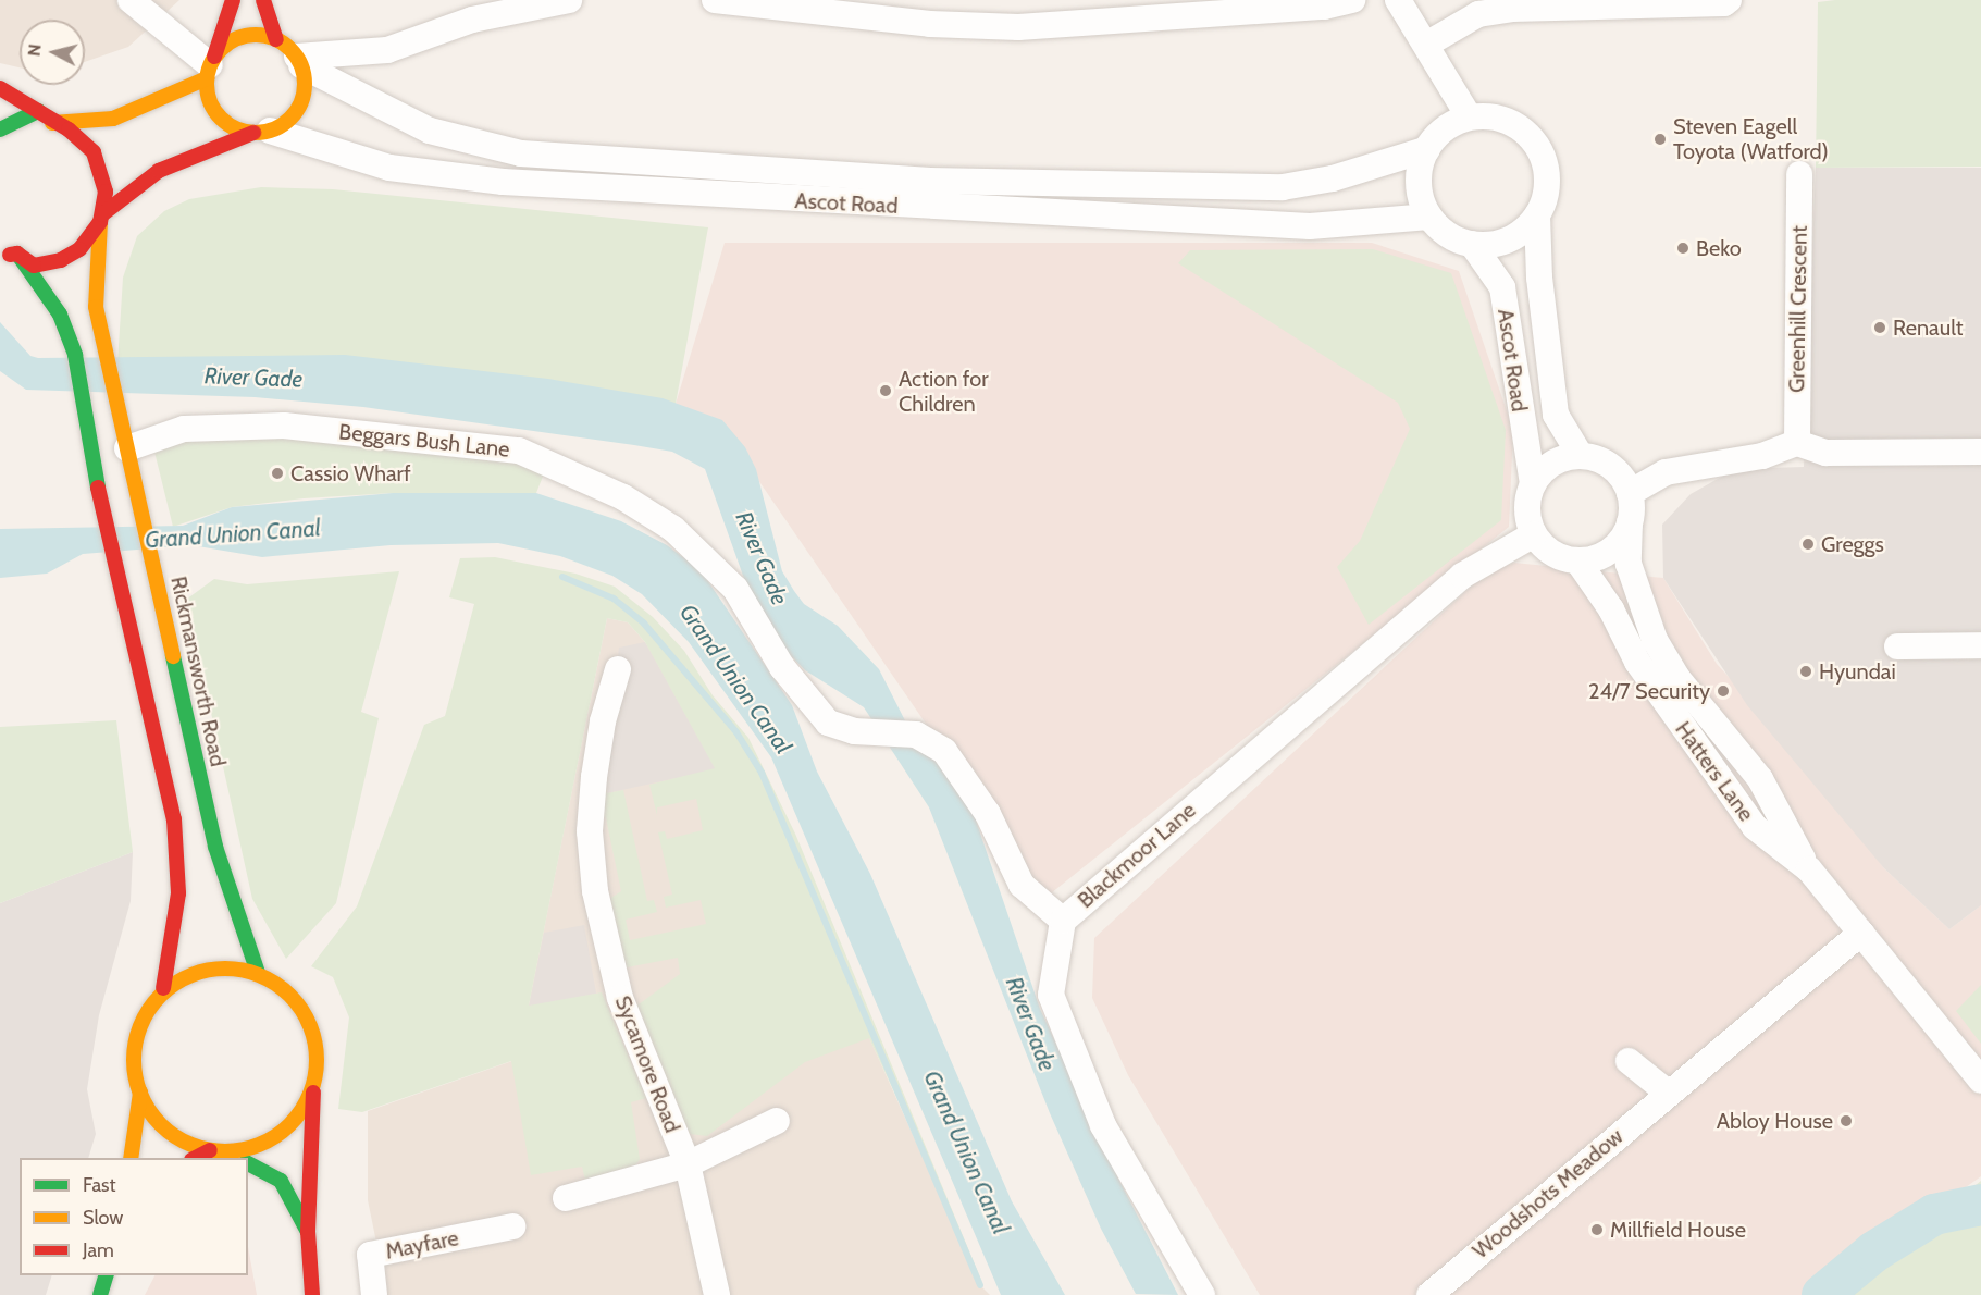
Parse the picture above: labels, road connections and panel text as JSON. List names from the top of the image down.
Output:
{
  "streets": {
    "main road": ["Rickmansworth Road"],
    "street": [
      "Ascot Road",
      "Greenhill Crescent",
      "Beggars Bush Lane",
      "Hatters Lane",
      "Blackmoor Lane",
      "Sycamore Road",
      "Woodshots Meadow",
      "Mayfare"
    ]
  },
  "crossings": [
    ["Ascot Road", "Hatters Lane"],
    ["Ascot Road", "Blackmoor Lane"],
    ["Beggars Bush Lane", "Rickmansworth Road"],
    ["Beggars Bush Lane", "Blackmoor Lane"],
    ["Hatters Lane", "Blackmoor Lane"],
    ["Hatters Lane", "Woodshots Meadow"]
  ],
  "water": ["River Gade", "Grand Union Canal"],
  "places": [
    "Steven Eagell Toyota (Watford)",
    "Beko",
    "Renault",
    "Action for Children",
    "Cassio Wharf",
    "Greggs",
    "Hyundai",
    "24/7 Security",
    "Abloy House",
    "Millfield House"
  ],
  "legend": ["Fast", "Slow", "Jam"],
  "north": "left"
}
